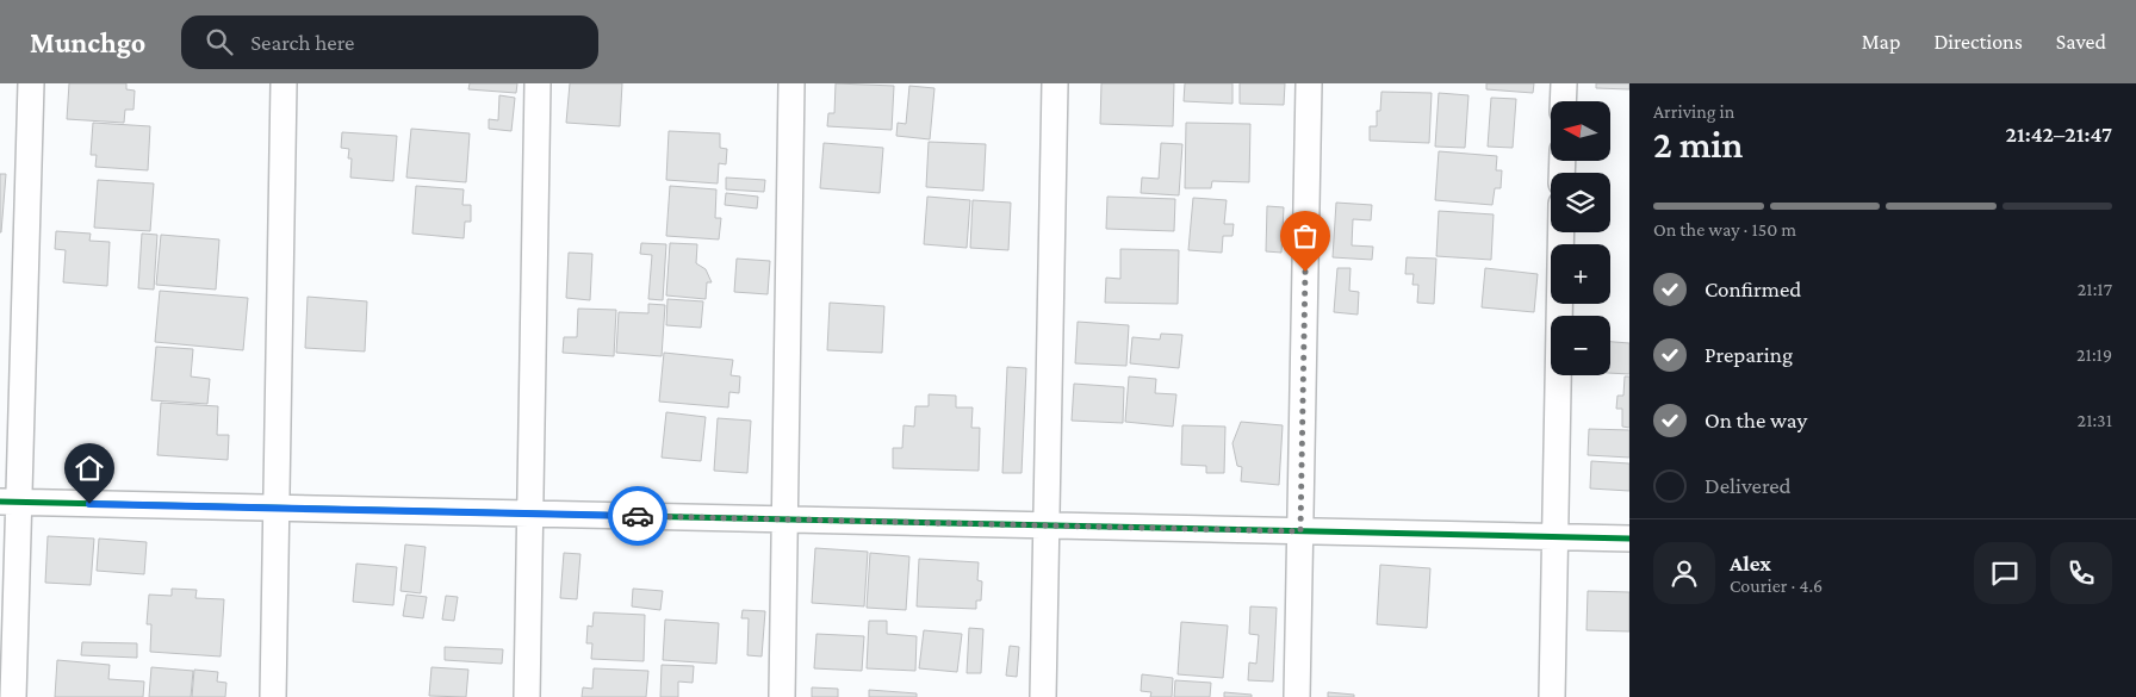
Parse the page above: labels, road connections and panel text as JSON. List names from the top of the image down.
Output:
{
  "north": "left",
  "page": {
    "header": "Munchgo",
    "search": "Search here",
    "nav": ["Map", "Directions", "Saved"],
    "heading": ["2 min", "Arriving in", "21:42–21:47"],
    "panel": ["Alex", "Courier · 4.6"],
    "map_buttons": ["+", "−"],
    "bar": "On the way · 150 m",
    "list": [
      ["Confirmed", "21:17"],
      ["Preparing", "21:19"],
      ["On the way", "21:31"],
      "Delivered"
    ]
  }
}
